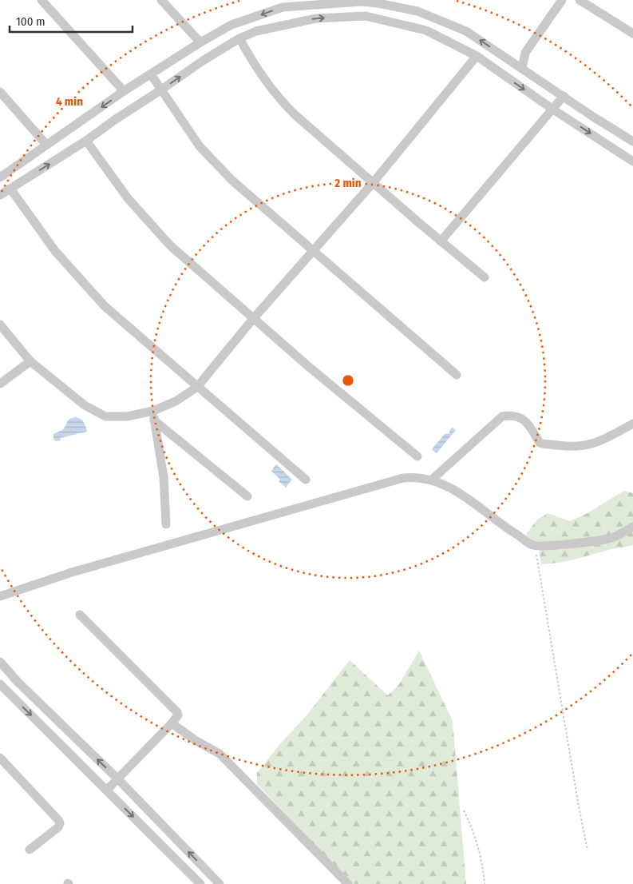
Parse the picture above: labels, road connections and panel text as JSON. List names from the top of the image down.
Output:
{
  "scale_bar": "100 m",
  "rings": ["4 min", "2 min"]
}
